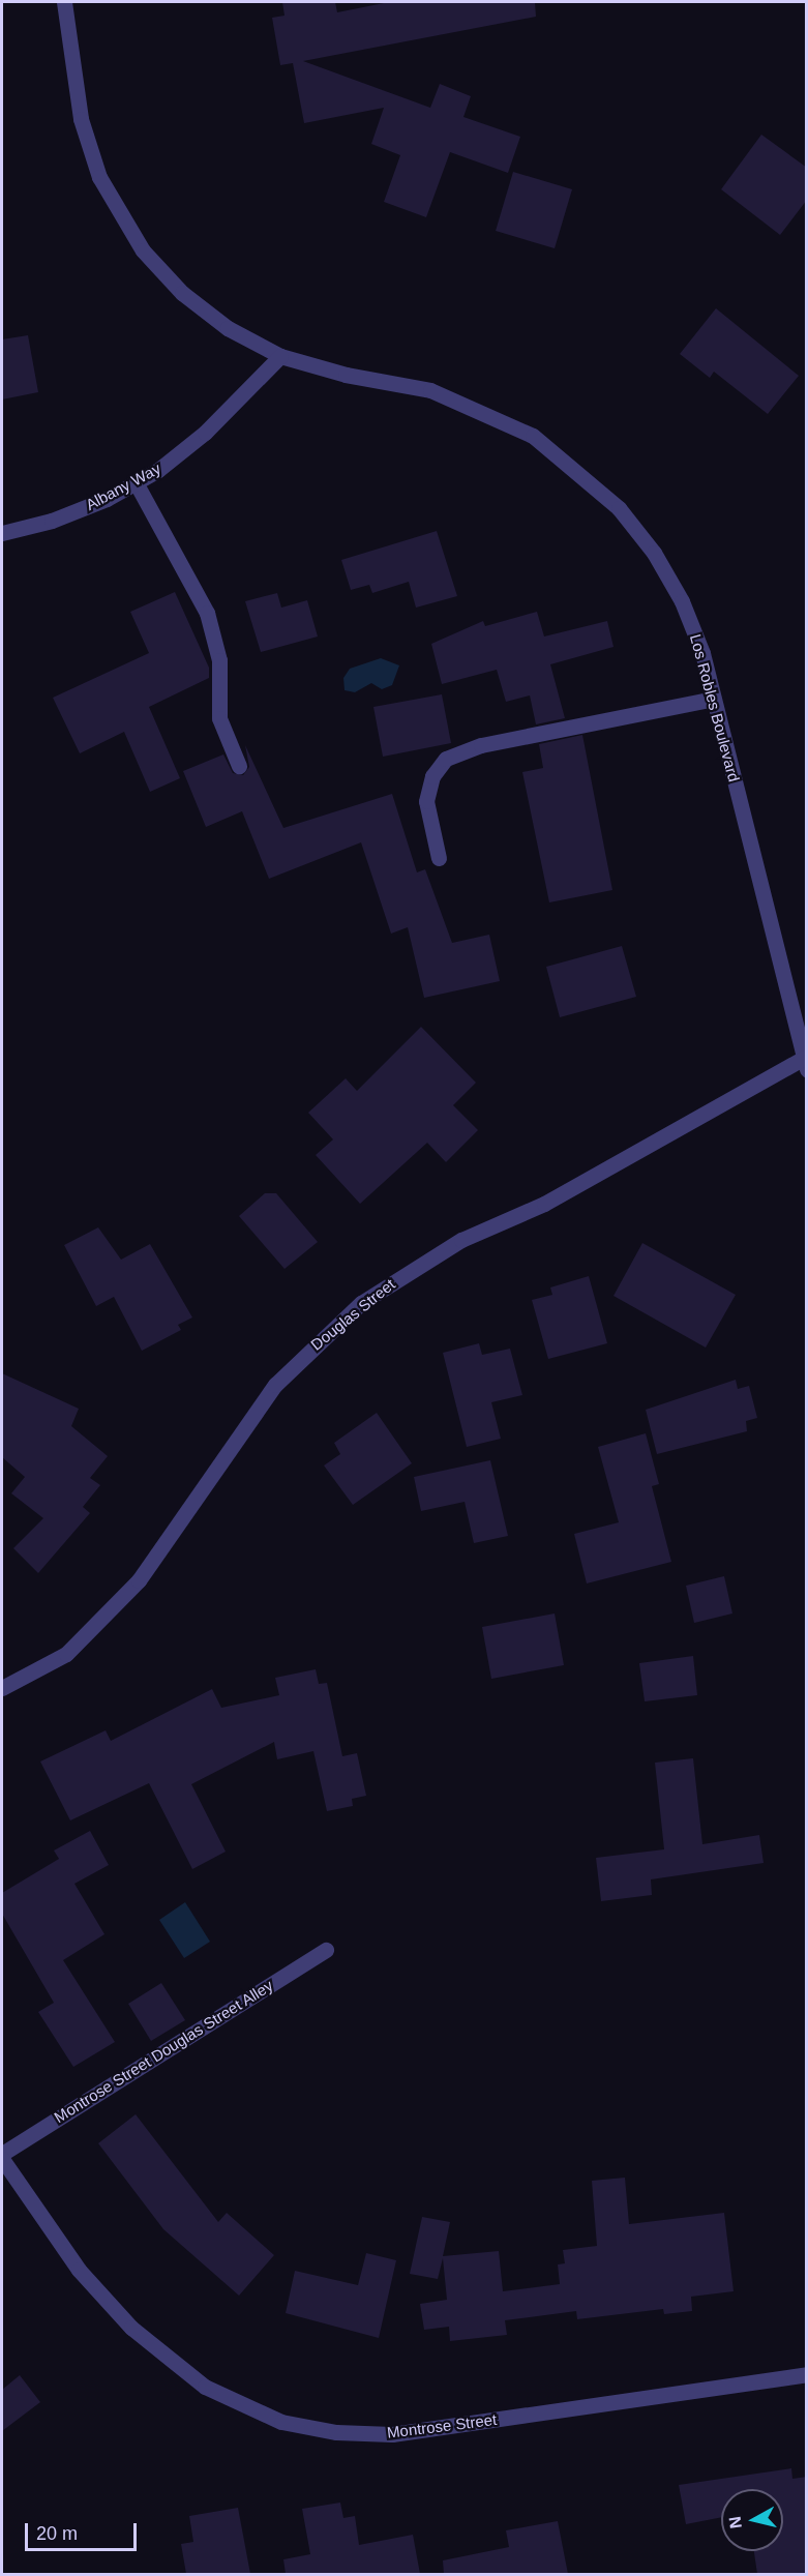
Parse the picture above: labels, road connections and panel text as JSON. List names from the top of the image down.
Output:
{
  "streets": {
    "street": [
      "Albany Way",
      "Los Robles Boulevard",
      "Douglas Street",
      "Montrose Street Douglas Street Alley",
      "Montrose Street"
    ]
  },
  "crossings": [
    ["Albany Way", "Los Robles Boulevard"],
    ["Los Robles Boulevard", "Douglas Street"]
  ],
  "scale_bar": "20 m",
  "north": "left"
}
